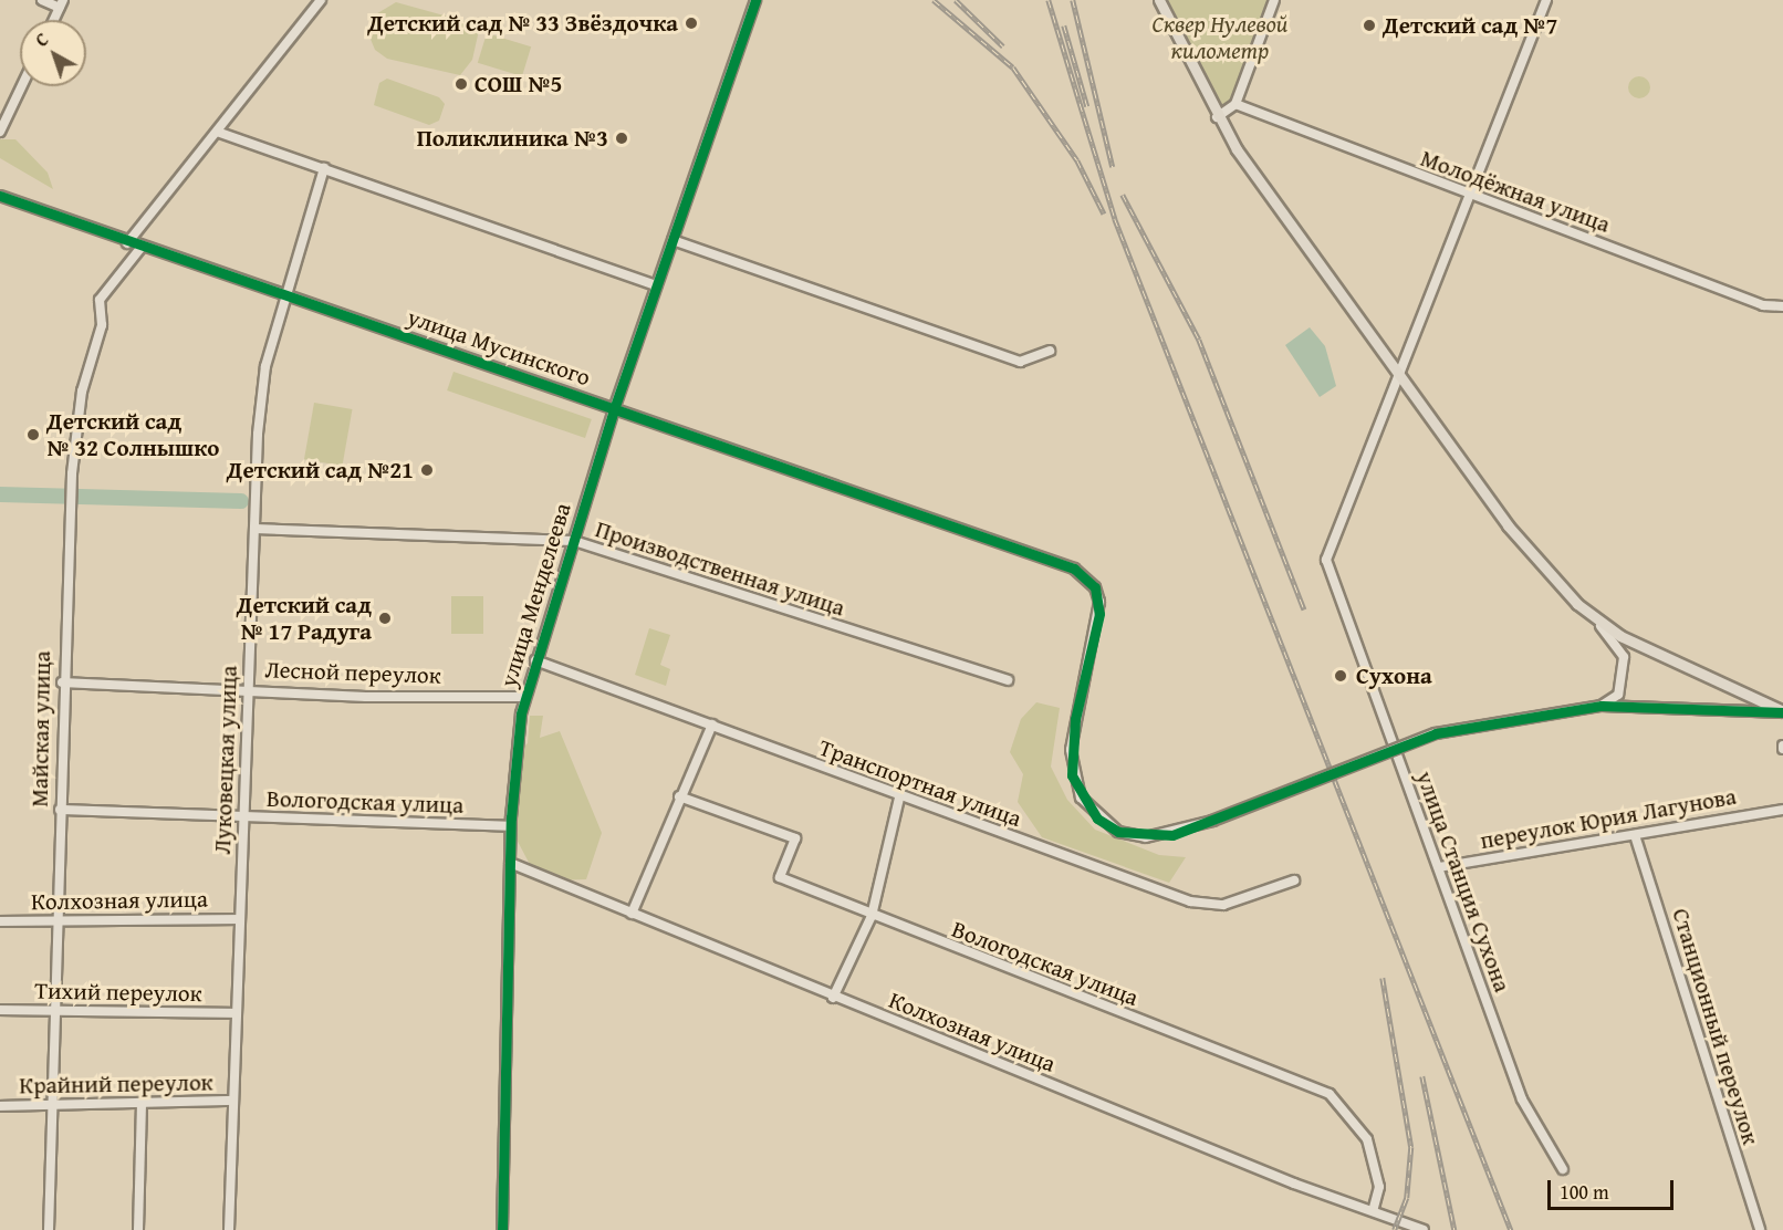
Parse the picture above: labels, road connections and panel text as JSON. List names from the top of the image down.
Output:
{
  "streets": {
    "street": [
      "Молодёжная улица",
      "улица Мусинского",
      "Производственная улица",
      "улица Менделеева",
      "Лесной переулок",
      "Майская улица",
      "Луковецкая улица",
      "Транспортная улица",
      "Вологодская улица",
      "переулок Юрия Лагунова",
      "улица Станция Сухона",
      "Колхозная улица",
      "Тихий переулок",
      "Станционный переулок",
      "Крайний переулок"
    ]
  },
  "crossings": [
    ["Молодёжная улица", "улица Станция Сухона"],
    ["улица Мусинского", "улица Менделеева"],
    ["улица Мусинского", "Майская улица"],
    ["улица Мусинского", "Луковецкая улица"],
    ["Производственная улица", "улица Менделеева"],
    ["Производственная улица", "Луковецкая улица"],
    ["улица Менделеева", "Лесной переулок"],
    ["улица Менделеева", "Транспортная улица"],
    ["улица Менделеева", "Вологодская улица"],
    ["улица Менделеева", "Колхозная улица"],
    ["Лесной переулок", "Майская улица"],
    ["Лесной переулок", "Луковецкая улица"],
    ["Майская улица", "Вологодская улица"],
    ["Майская улица", "Колхозная улица"],
    ["Майская улица", "Тихий переулок"],
    ["Майская улица", "Крайний переулок"],
    ["Луковецкая улица", "Вологодская улица"],
    ["Луковецкая улица", "Колхозная улица"],
    ["Луковецкая улица", "Тихий переулок"],
    ["Луковецкая улица", "Крайний переулок"],
    ["Вологодская улица", "Колхозная улица"],
    ["переулок Юрия Лагунова", "улица Станция Сухона"],
    ["переулок Юрия Лагунова", "Станционный переулок"]
  ],
  "parks": ["Сквер Нулевой километр"],
  "places": [
    "Детский сад № 33 Звёздочка",
    "Детский сад №7",
    "СОШ №5",
    "Поликлиника №3",
    "Детский сад № 32 Солнышко",
    "Детский сад №21",
    "Детский сад № 17 Радуга",
    "Сухона"
  ],
  "scale_bar": "100 m",
  "north": "top left"
}
